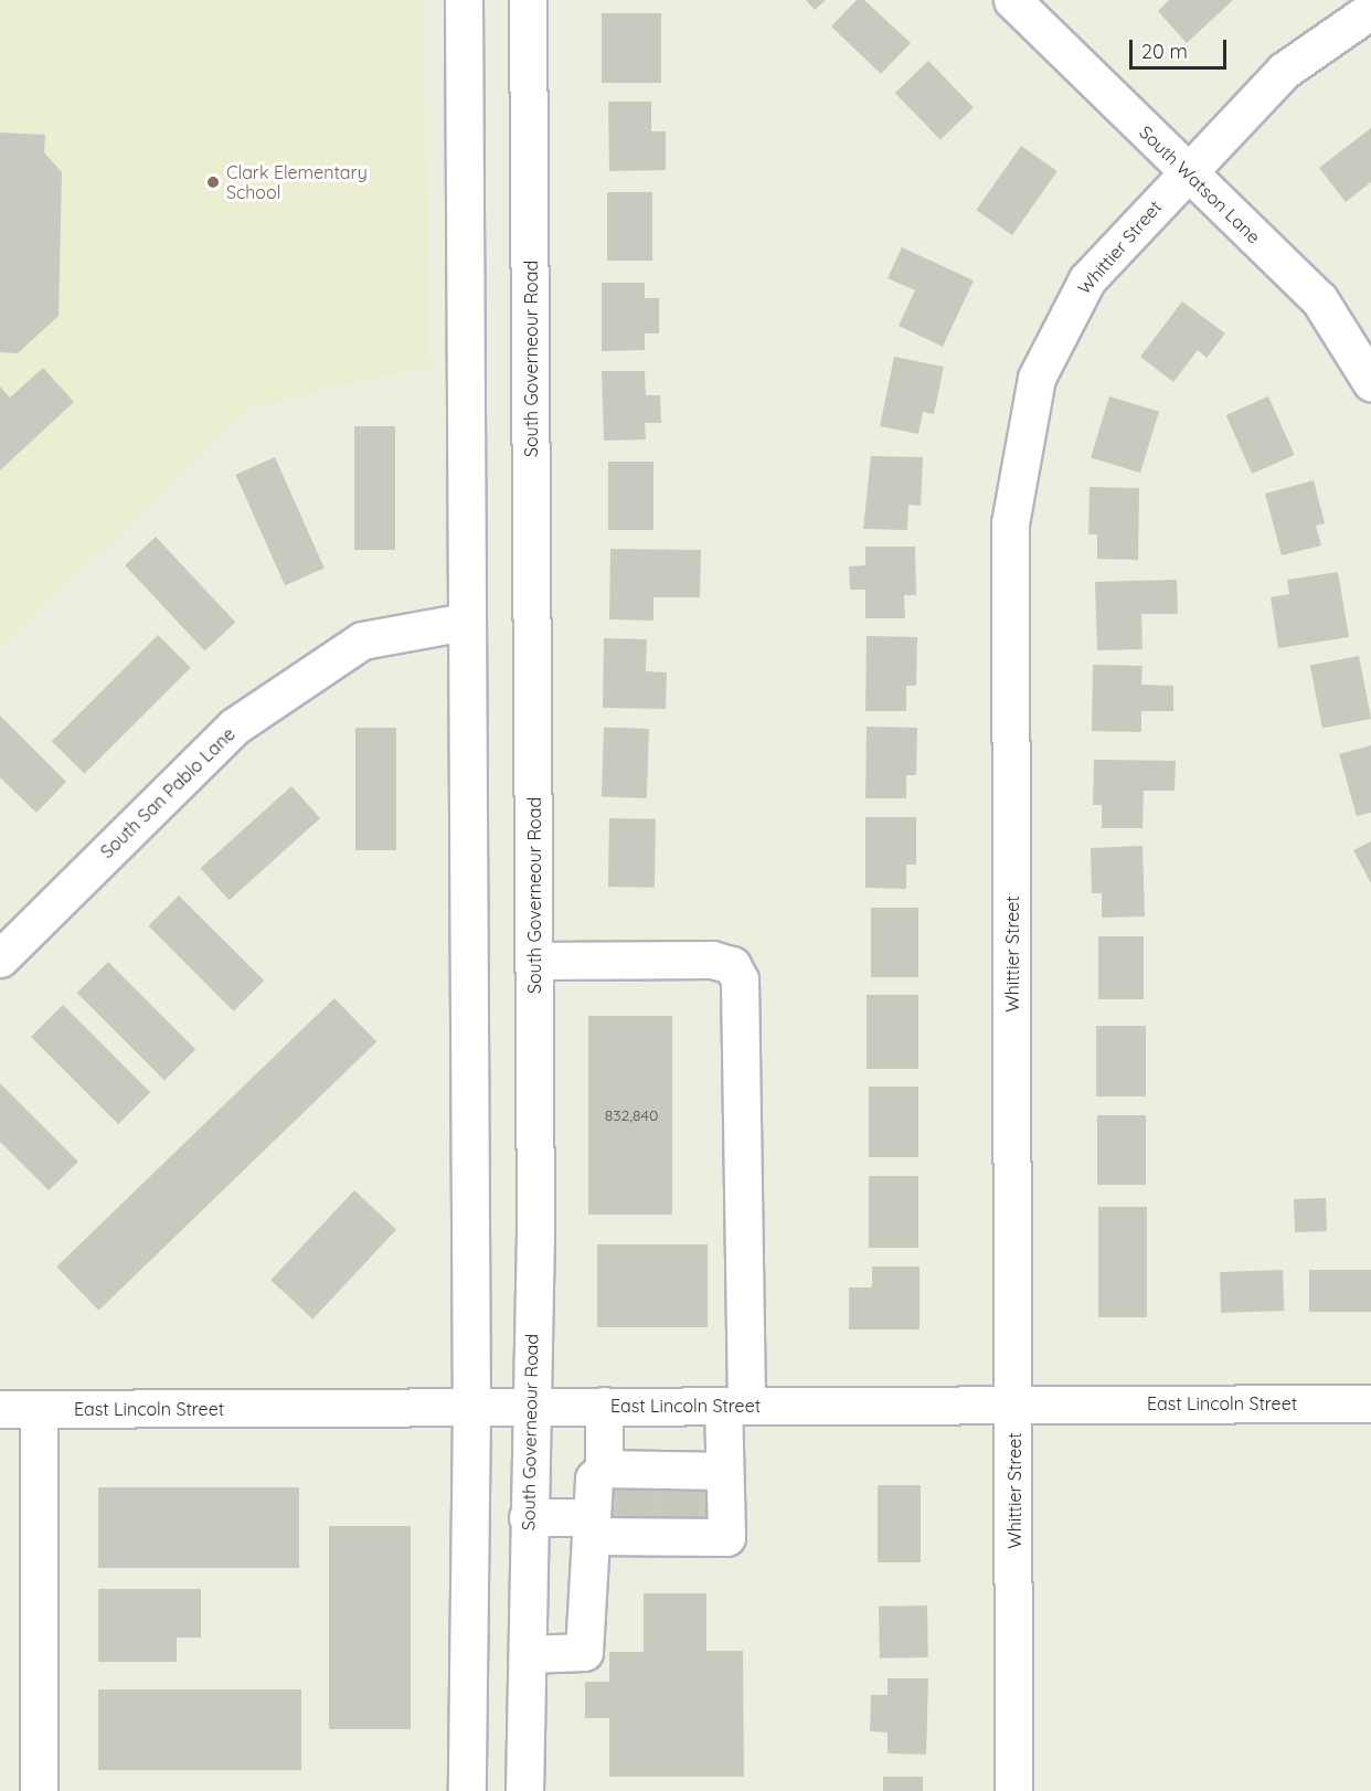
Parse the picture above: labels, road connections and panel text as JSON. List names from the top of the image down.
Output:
{
  "streets": {
    "street": [
      "South Watson Lane",
      "Whittier Street",
      "South Governeour Road",
      "South San Pablo Lane",
      "East Lincoln Street"
    ]
  },
  "crossings": [
    ["South Watson Lane", "Whittier Street"],
    ["Whittier Street", "East Lincoln Street"],
    ["South Governeour Road", "East Lincoln Street"]
  ],
  "places": ["Clark Elementary School"],
  "house_numbers": ["832,840"],
  "scale_bar": "20 m"
}
